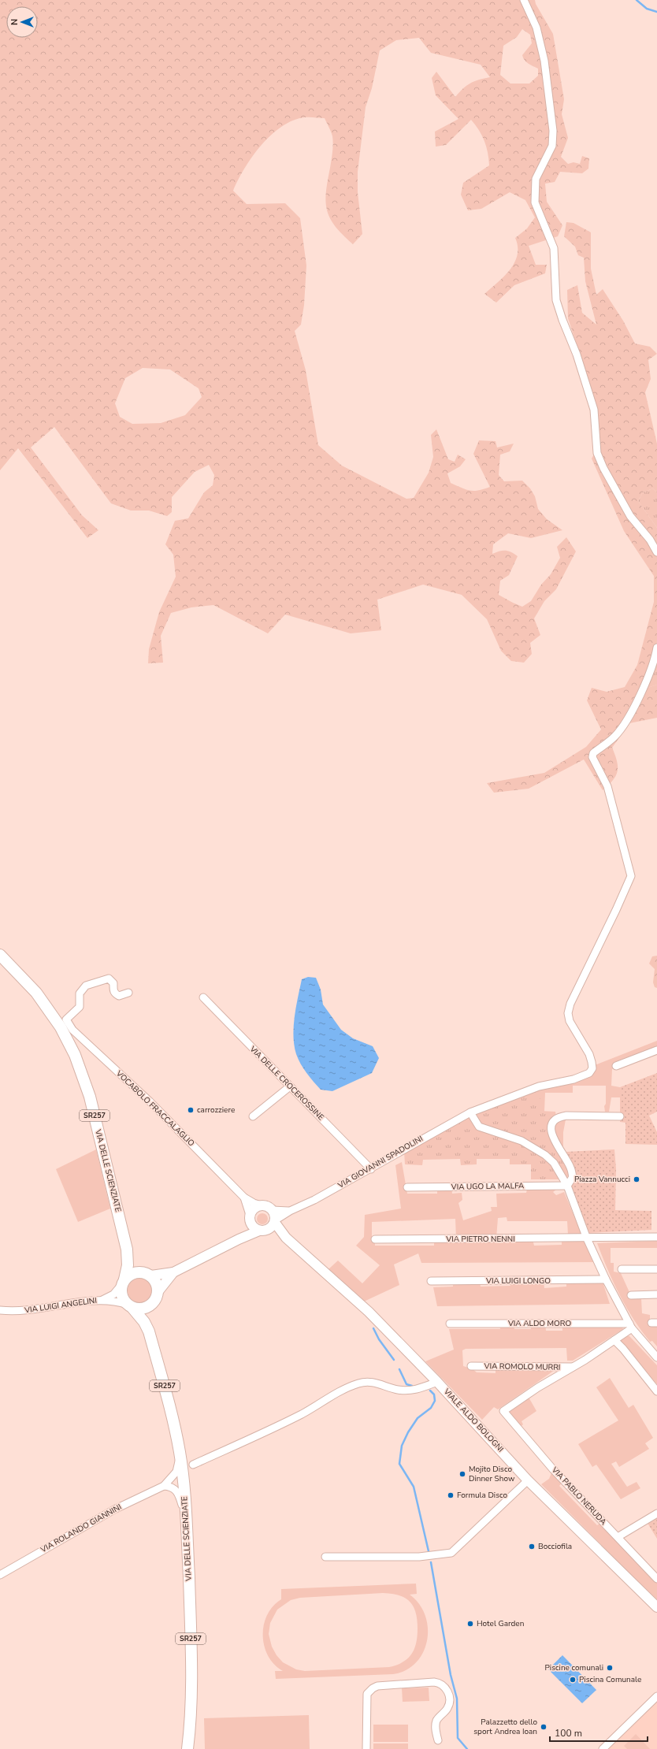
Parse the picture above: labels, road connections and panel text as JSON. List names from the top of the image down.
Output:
{
  "streets": {
    "main road": ["SR257", "VIA DELLE SCIENZIATE", "VIALE ALDO BOLOGNI"],
    "street": [
      "VIA DELLE CROCEROSSINE",
      "VOCABOLO FRACCALAGLIO",
      "VIA GIOVANNI SPADOLINI",
      "VIA UGO LA MALFA",
      "VIA PIETRO NENNI",
      "VIA LUIGI LONGO",
      "VIA LUIGI ANGELINI",
      "VIA ALDO MORO",
      "VIA ROMOLO MURRI",
      "VIA PABLO NERUDA",
      "VIA ROLANDO GIANNINI"
    ]
  },
  "crossings": [
    ["VIA DELLE CROCEROSSINE", "VIA GIOVANNI SPADOLINI"],
    ["SR257", "VIA DELLE SCIENZIATE"],
    ["SR257", "VIA LUIGI ANGELINI"],
    ["VIA GIOVANNI SPADOLINI", "VIALE ALDO BOLOGNI"],
    ["VIA DELLE SCIENZIATE", "VIA LUIGI ANGELINI"],
    ["VIA DELLE SCIENZIATE", "VIA ROLANDO GIANNINI"],
    ["VIA ALDO MORO", "VIA ROMOLO MURRI"],
    ["VIA ROMOLO MURRI", "VIA PABLO NERUDA"]
  ],
  "places": [
    "carrozziere",
    "Piazza Vannucci",
    "Mojito Disco Dinner Show",
    "Formula Disco",
    "Bocciofila",
    "Hotel Garden",
    "Piscine comunali",
    "Piscina Comunale",
    "Palazzetto dello sport Andrea Ioan"
  ],
  "scale_bar": "100 m",
  "north": "left"
}
